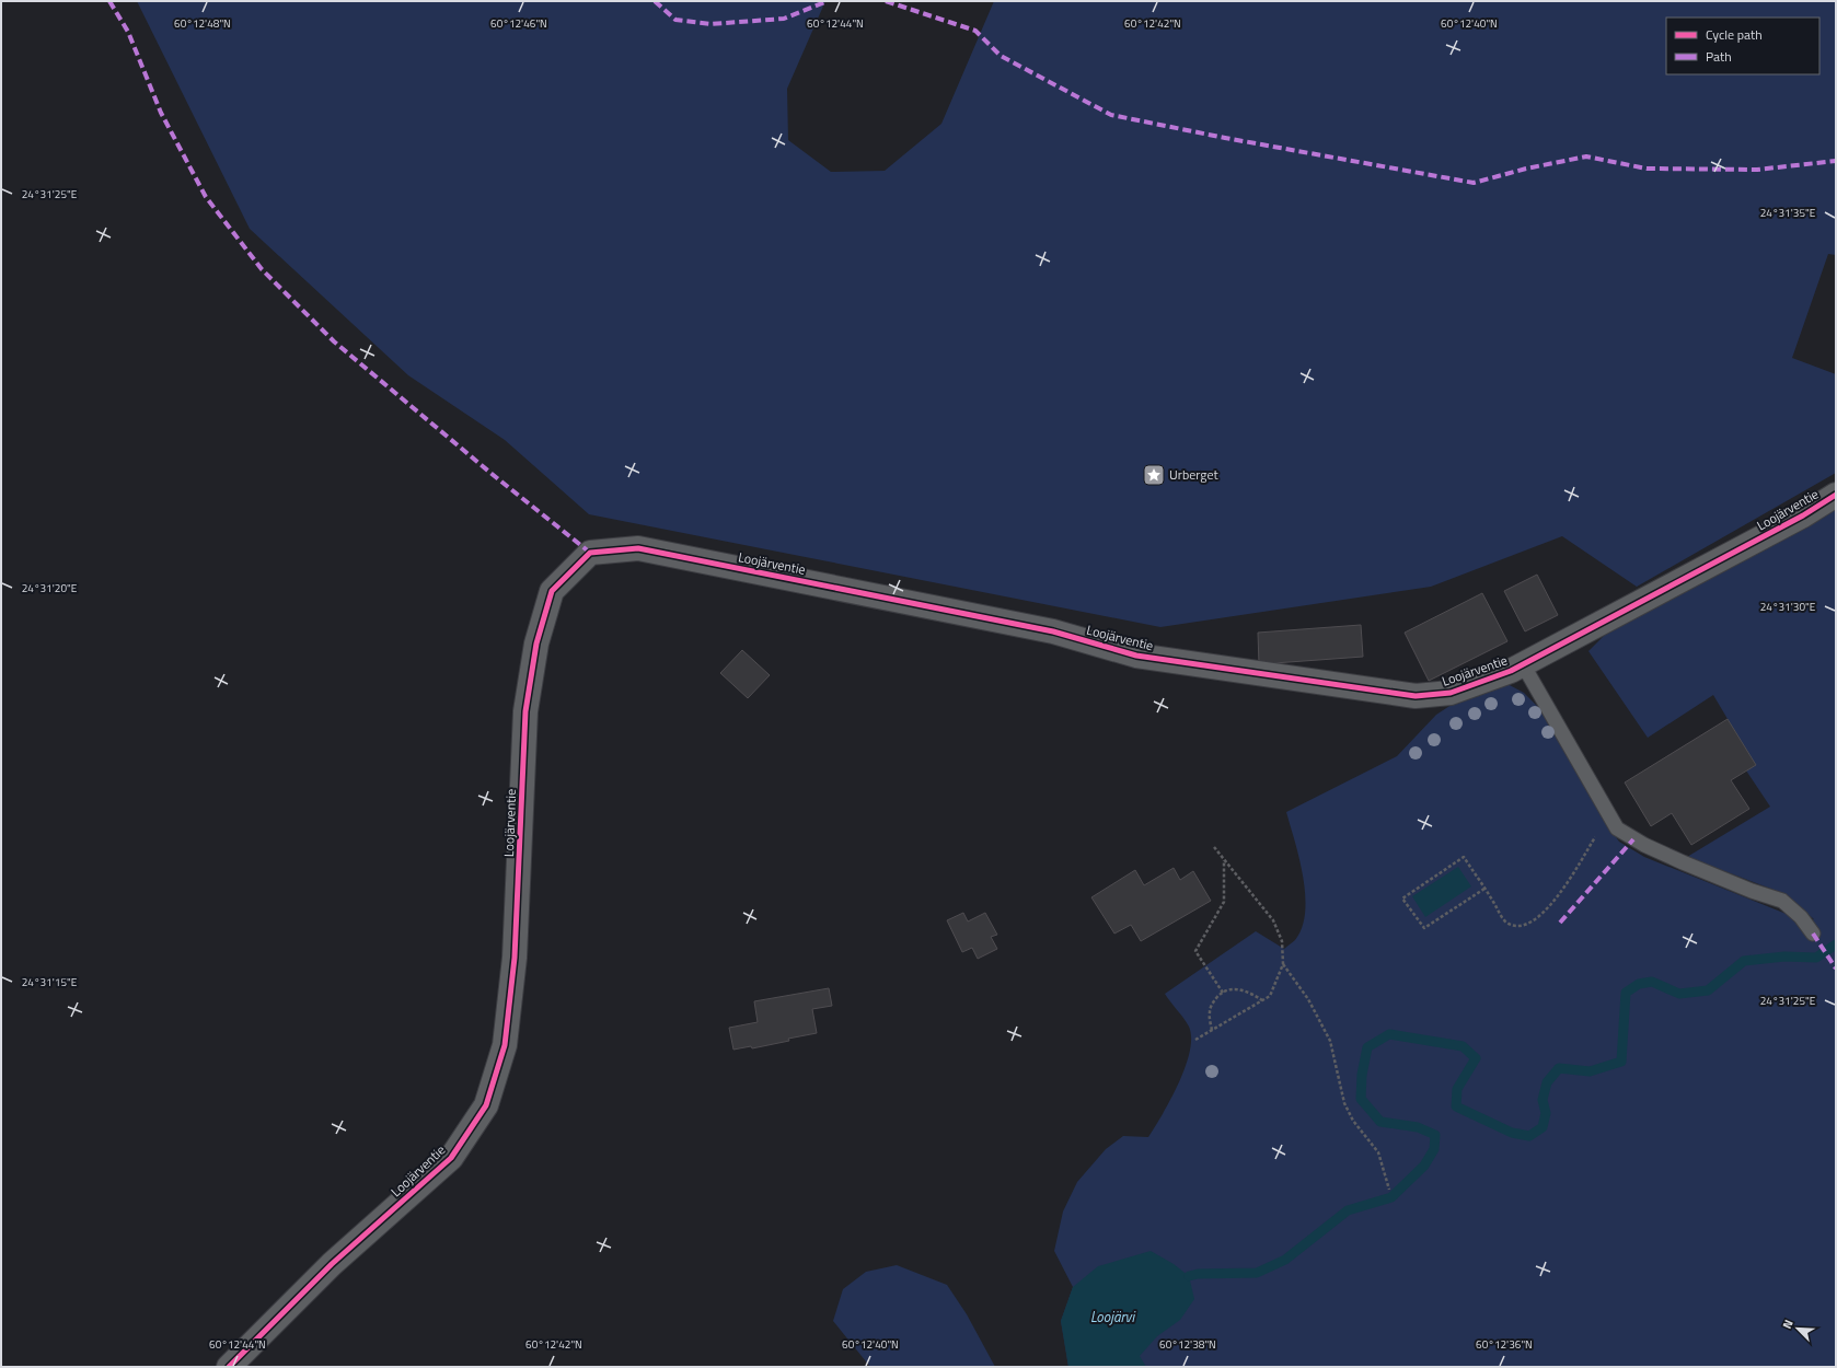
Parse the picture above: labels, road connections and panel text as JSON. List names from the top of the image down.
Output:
{
  "streets": {
    "street": ["Loojärventie"]
  },
  "water": ["Loojärvi"],
  "places": {
    "place": ["Urberget"]
  },
  "legend": ["Cycle path", "Path"],
  "north": "top left",
  "coordinates": [
    "60°12'48\"N",
    "60°12'46\"N",
    "60°12'44\"N",
    "60°12'42\"N",
    "60°12'40\"N",
    "24°31'25\"E",
    "24°31'35\"E",
    "24°31'20\"E",
    "24°31'30\"E",
    "24°31'15\"E",
    "60°12'38\"N",
    "60°12'36\"N"
  ]
}
